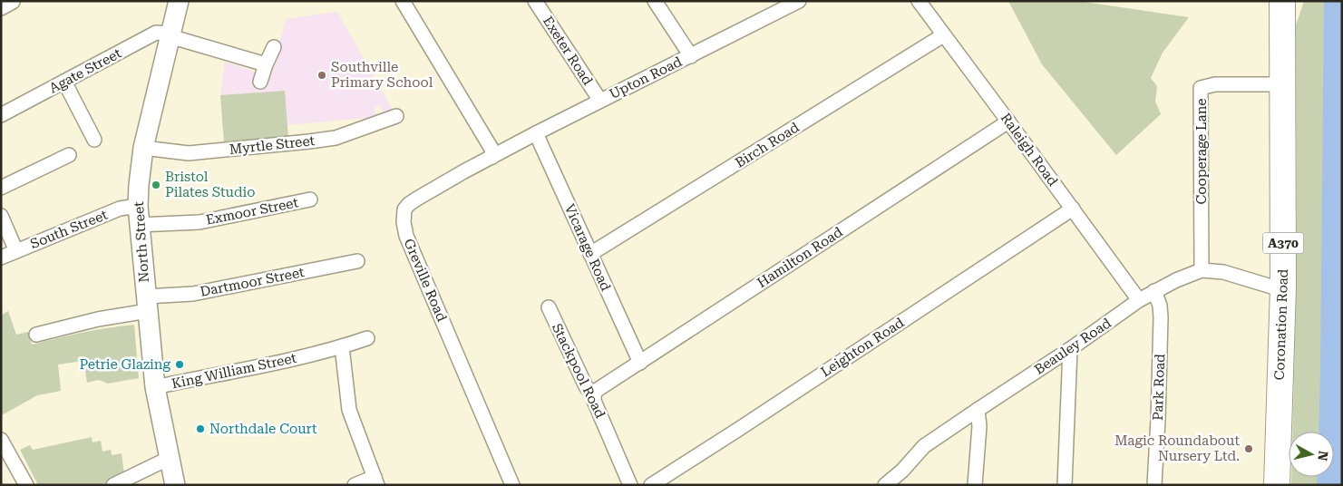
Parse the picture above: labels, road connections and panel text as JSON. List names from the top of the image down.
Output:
{
  "streets": {
    "highway": ["A370", "Coronation Road"],
    "main road": ["North Street"],
    "street": [
      "Exeter Road",
      "Agate Street",
      "Upton Road",
      "Myrtle Street",
      "Birch Road",
      "Raleigh Road",
      "Cooperage Lane",
      "Exmoor Street",
      "South Street",
      "Vicarage Road",
      "Hamilton Road",
      "Greville Road",
      "Dartmoor Street",
      "Beauley Road",
      "Leighton Road",
      "King William Street",
      "Stackpool Road",
      "Park Road"
    ]
  },
  "crossings": [
    ["Exeter Road", "Upton Road"],
    ["Agate Street", "North Street"],
    ["Upton Road", "Vicarage Road"],
    ["Upton Road", "Greville Road"],
    ["Myrtle Street", "North Street"],
    ["Birch Road", "Raleigh Road"],
    ["Birch Road", "Vicarage Road"],
    ["Raleigh Road", "Hamilton Road"],
    ["Raleigh Road", "Beauley Road"],
    ["Raleigh Road", "Leighton Road"],
    ["Cooperage Lane", "Coronation Road"],
    ["Cooperage Lane", "Beauley Road"],
    ["Exmoor Street", "North Street"],
    ["South Street", "North Street"],
    ["North Street", "Dartmoor Street"],
    ["North Street", "King William Street"],
    ["Vicarage Road", "Hamilton Road"],
    ["Hamilton Road", "Stackpool Road"],
    ["Coronation Road", "Beauley Road"],
    ["Beauley Road", "Park Road"]
  ],
  "places": [
    "Southville Primary School",
    "Bristol Pilates Studio",
    "Petrie Glazing",
    "Northdale Court",
    "Magic Roundabout Nursery Ltd."
  ],
  "north": "right"
}
